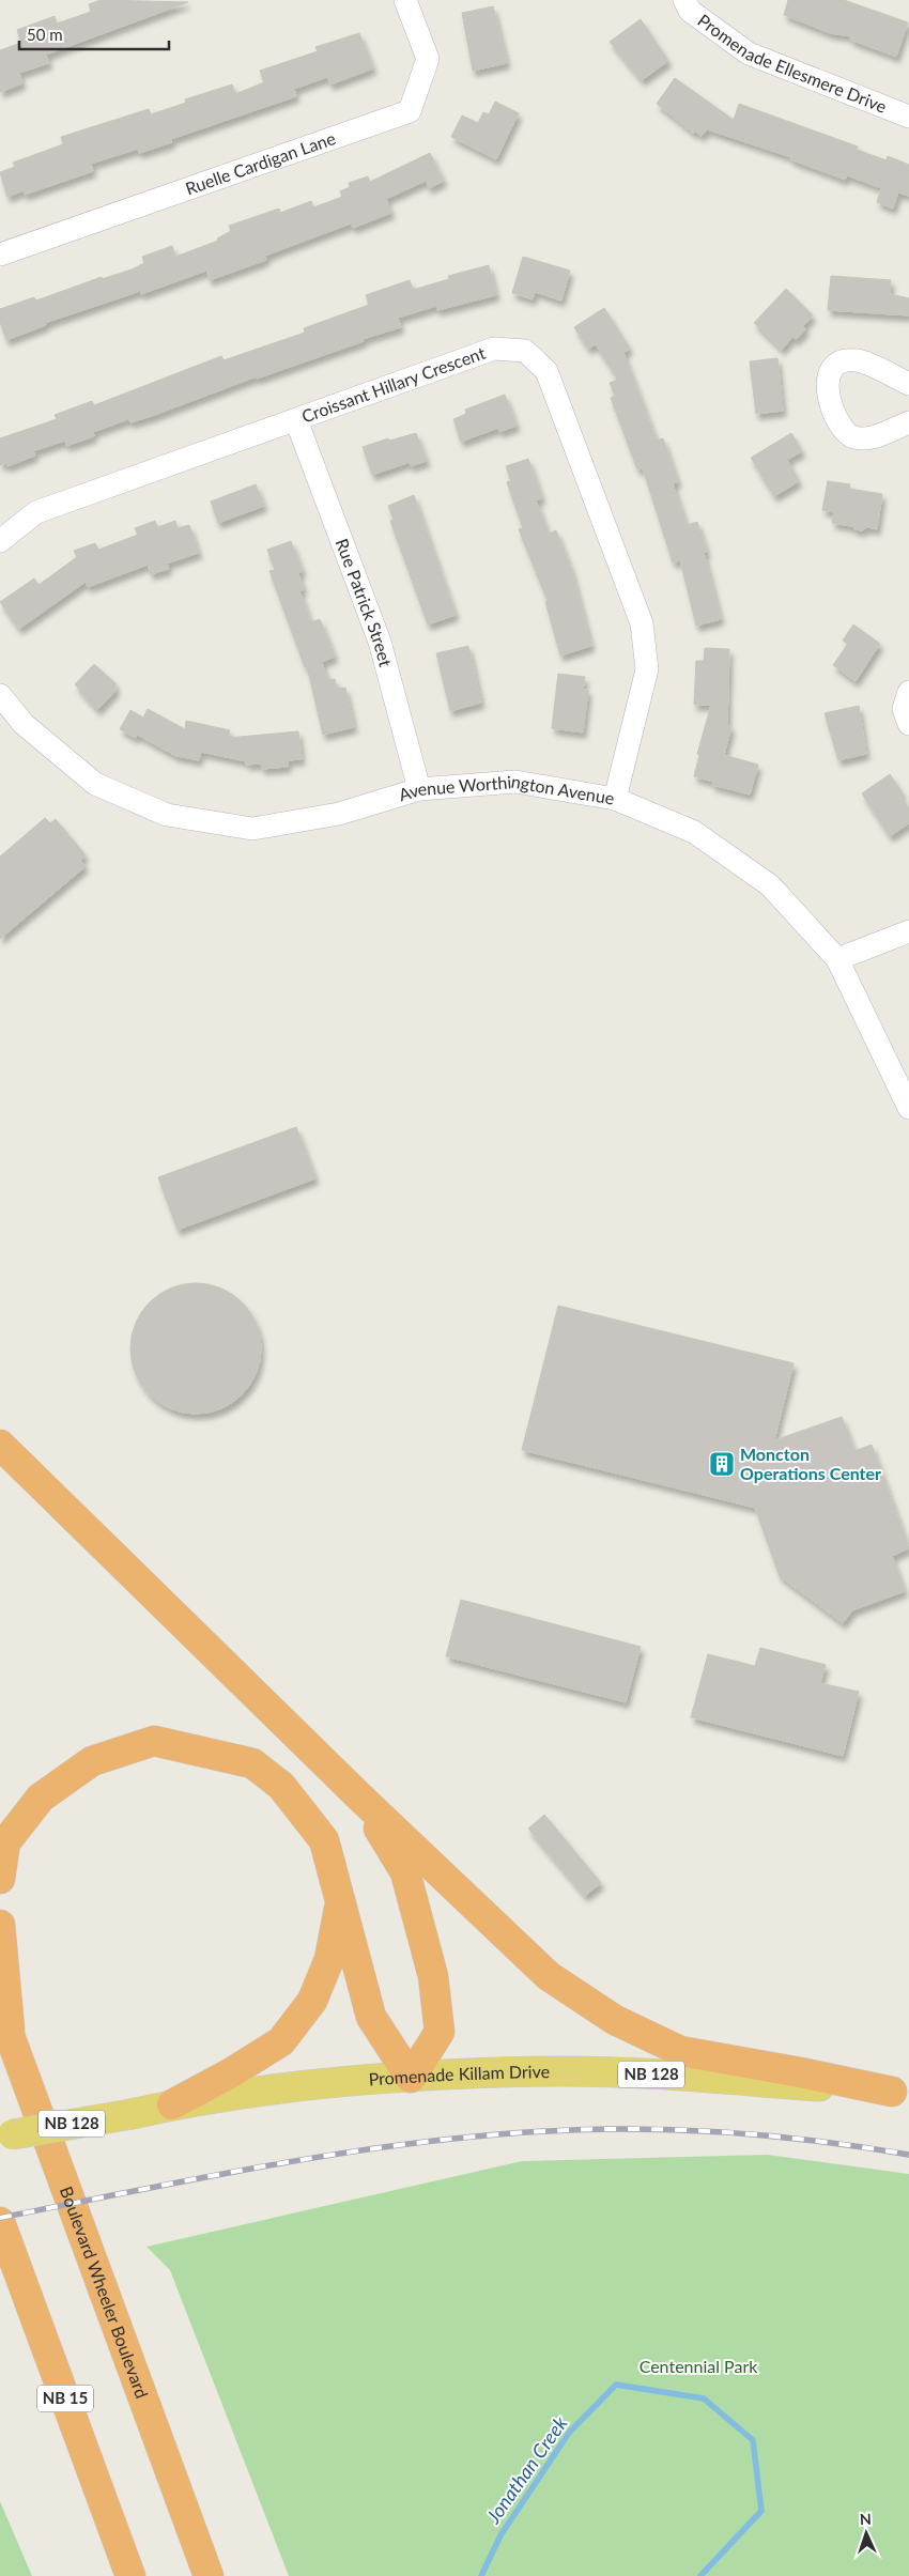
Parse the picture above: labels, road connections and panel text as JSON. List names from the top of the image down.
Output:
{
  "streets": {
    "highway": ["Boulevard Wheeler Boulevard", "NB 15"],
    "main road": ["NB 128", "Promenade Killam Drive"],
    "street": [
      "Promenade Ellesmere Drive",
      "Ruelle Cardigan Lane",
      "Croissant Hillary Crescent",
      "Rue Patrick Street",
      "Avenue Worthington Avenue"
    ]
  },
  "crossings": [
    ["Croissant Hillary Crescent", "Rue Patrick Street"],
    ["Croissant Hillary Crescent", "Avenue Worthington Avenue"],
    ["Rue Patrick Street", "Avenue Worthington Avenue"]
  ],
  "water": ["Jonathan Creek"],
  "parks": ["Centennial Park"],
  "places": {
    "building": ["Moncton Operations Center"]
  },
  "scale_bar": "50 m",
  "north": "top"
}
